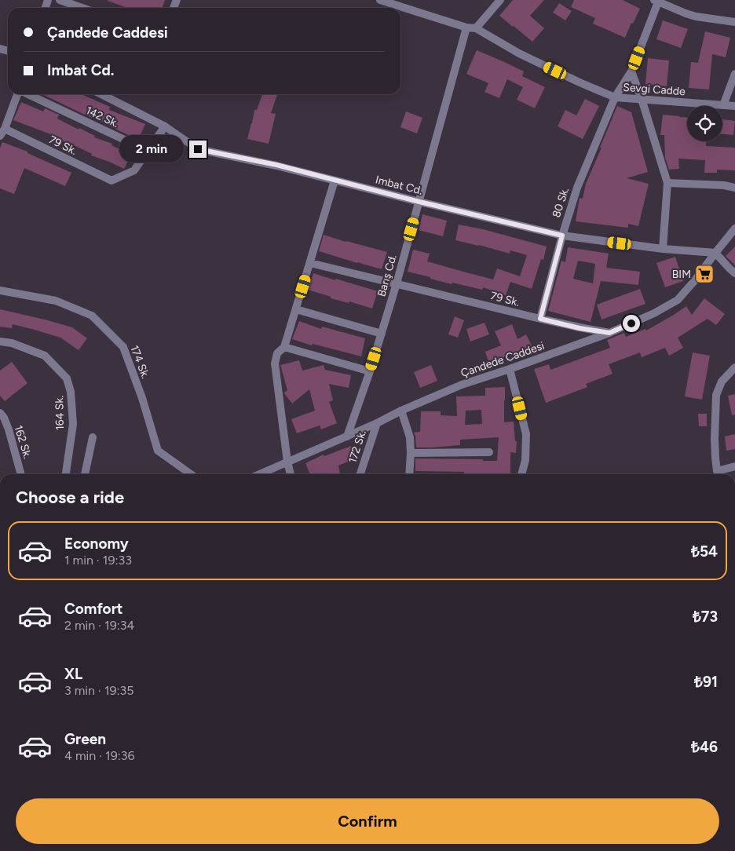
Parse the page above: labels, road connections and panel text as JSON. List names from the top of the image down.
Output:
{
  "streets": {
    "street": [
      "Sevgi Cadde",
      "142 Sk.",
      "79 Sk.",
      "Imbat Cd.",
      "80 Sk.",
      "Barış Cd.",
      "Çandede Caddesi",
      "174 Sk.",
      "164 Sk.",
      "162 Sk.",
      "172 Sk."
    ]
  },
  "crossings": [
    ["Sevgi Cadde", "80 Sk."],
    ["Sevgi Cadde", "Barış Cd."],
    ["142 Sk.", "79 Sk."],
    ["79 Sk.", "80 Sk."],
    ["79 Sk.", "Barış Cd."],
    ["79 Sk.", "Çandede Caddesi"],
    ["Imbat Cd.", "80 Sk."],
    ["Imbat Cd.", "Barış Cd."],
    ["Imbat Cd.", "Çandede Caddesi"],
    ["Barış Cd.", "Çandede Caddesi"],
    ["Çandede Caddesi", "172 Sk."]
  ],
  "places": {
    "supermarket": ["BIM"]
  },
  "page": {
    "banner": ["Çandede Caddesi", "Imbat Cd."],
    "bubble": "2 min",
    "heading": "Choose a ride",
    "list": [
      {
        "name": "Economy",
        "note": "1 min · 19:33",
        "value": "₺54"
      },
      {
        "name": "Comfort",
        "note": "2 min · 19:34",
        "value": "₺73"
      },
      {
        "name": "XL",
        "note": "3 min · 19:35",
        "value": "₺91"
      },
      {
        "name": "Green",
        "note": "4 min · 19:36",
        "value": "₺46"
      }
    ],
    "buttons": "Confirm"
  }
}
